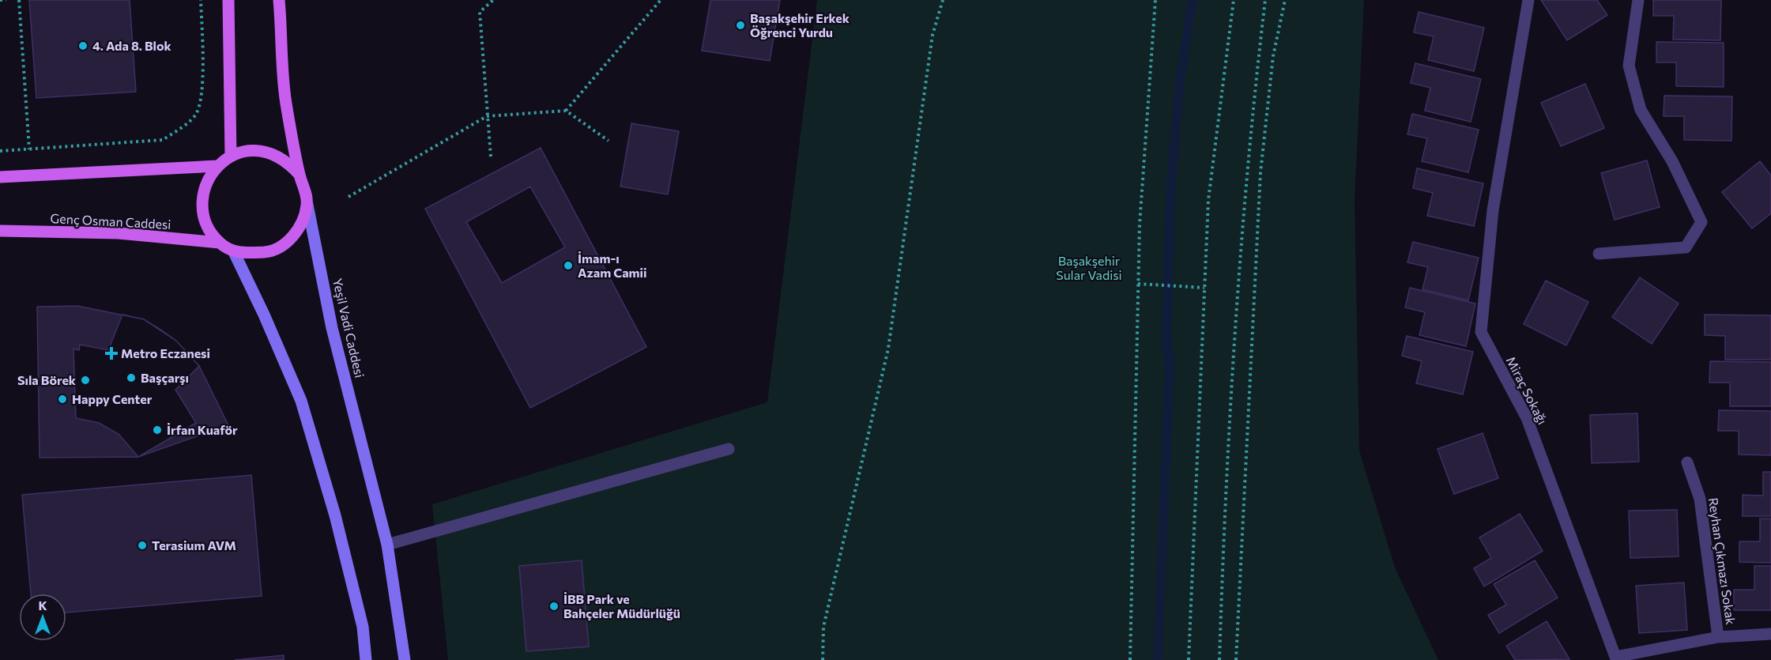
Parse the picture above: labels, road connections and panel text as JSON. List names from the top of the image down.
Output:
{
  "streets": {
    "main road": ["Genç Osman Caddesi", "Yeşil Vadi Caddesi"],
    "lane": ["Miraç Sokağı", "Reyhan Çıkmazı Sokak"]
  },
  "crossings": [
    ["Genç Osman Caddesi", "Yeşil Vadi Caddesi"],
    ["Miraç Sokağı", "Reyhan Çıkmazı Sokak"]
  ],
  "parks": ["Başakşehir Sular Vadisi"],
  "places": {
    "other": [
      "Başakşehir Erkek Öğrenci Yurdu",
      "4. Ada 8. Blok",
      "İmam-ı Azam Camii",
      "Başçarşı",
      "Sıla Börek",
      "Happy Center",
      "İrfan Kuaför",
      "Terasium AVM",
      "İBB Park ve Bahçeler Müdürlüğü"
    ],
    "health": ["Metro Eczanesi"]
  },
  "north": "top"
}
